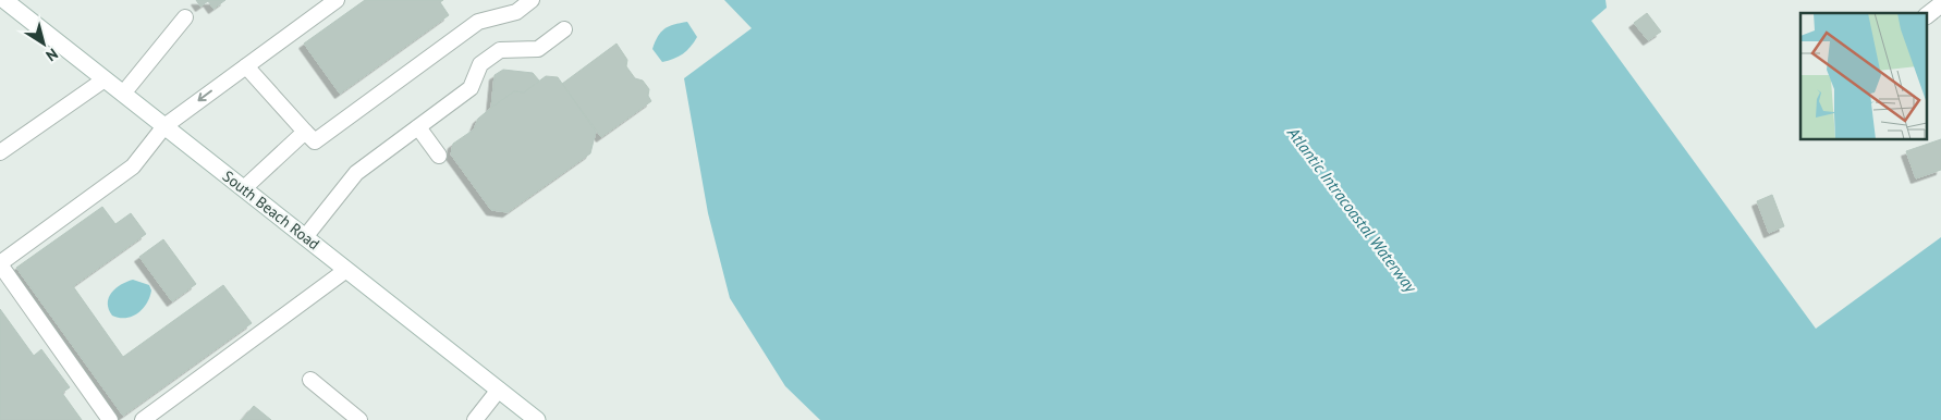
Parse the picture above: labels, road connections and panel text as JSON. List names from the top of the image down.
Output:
{
  "streets": {
    "street": ["South Beach Road"]
  },
  "water": ["Atlantic Intracoastal Waterway"],
  "north": "bottom right"
}
